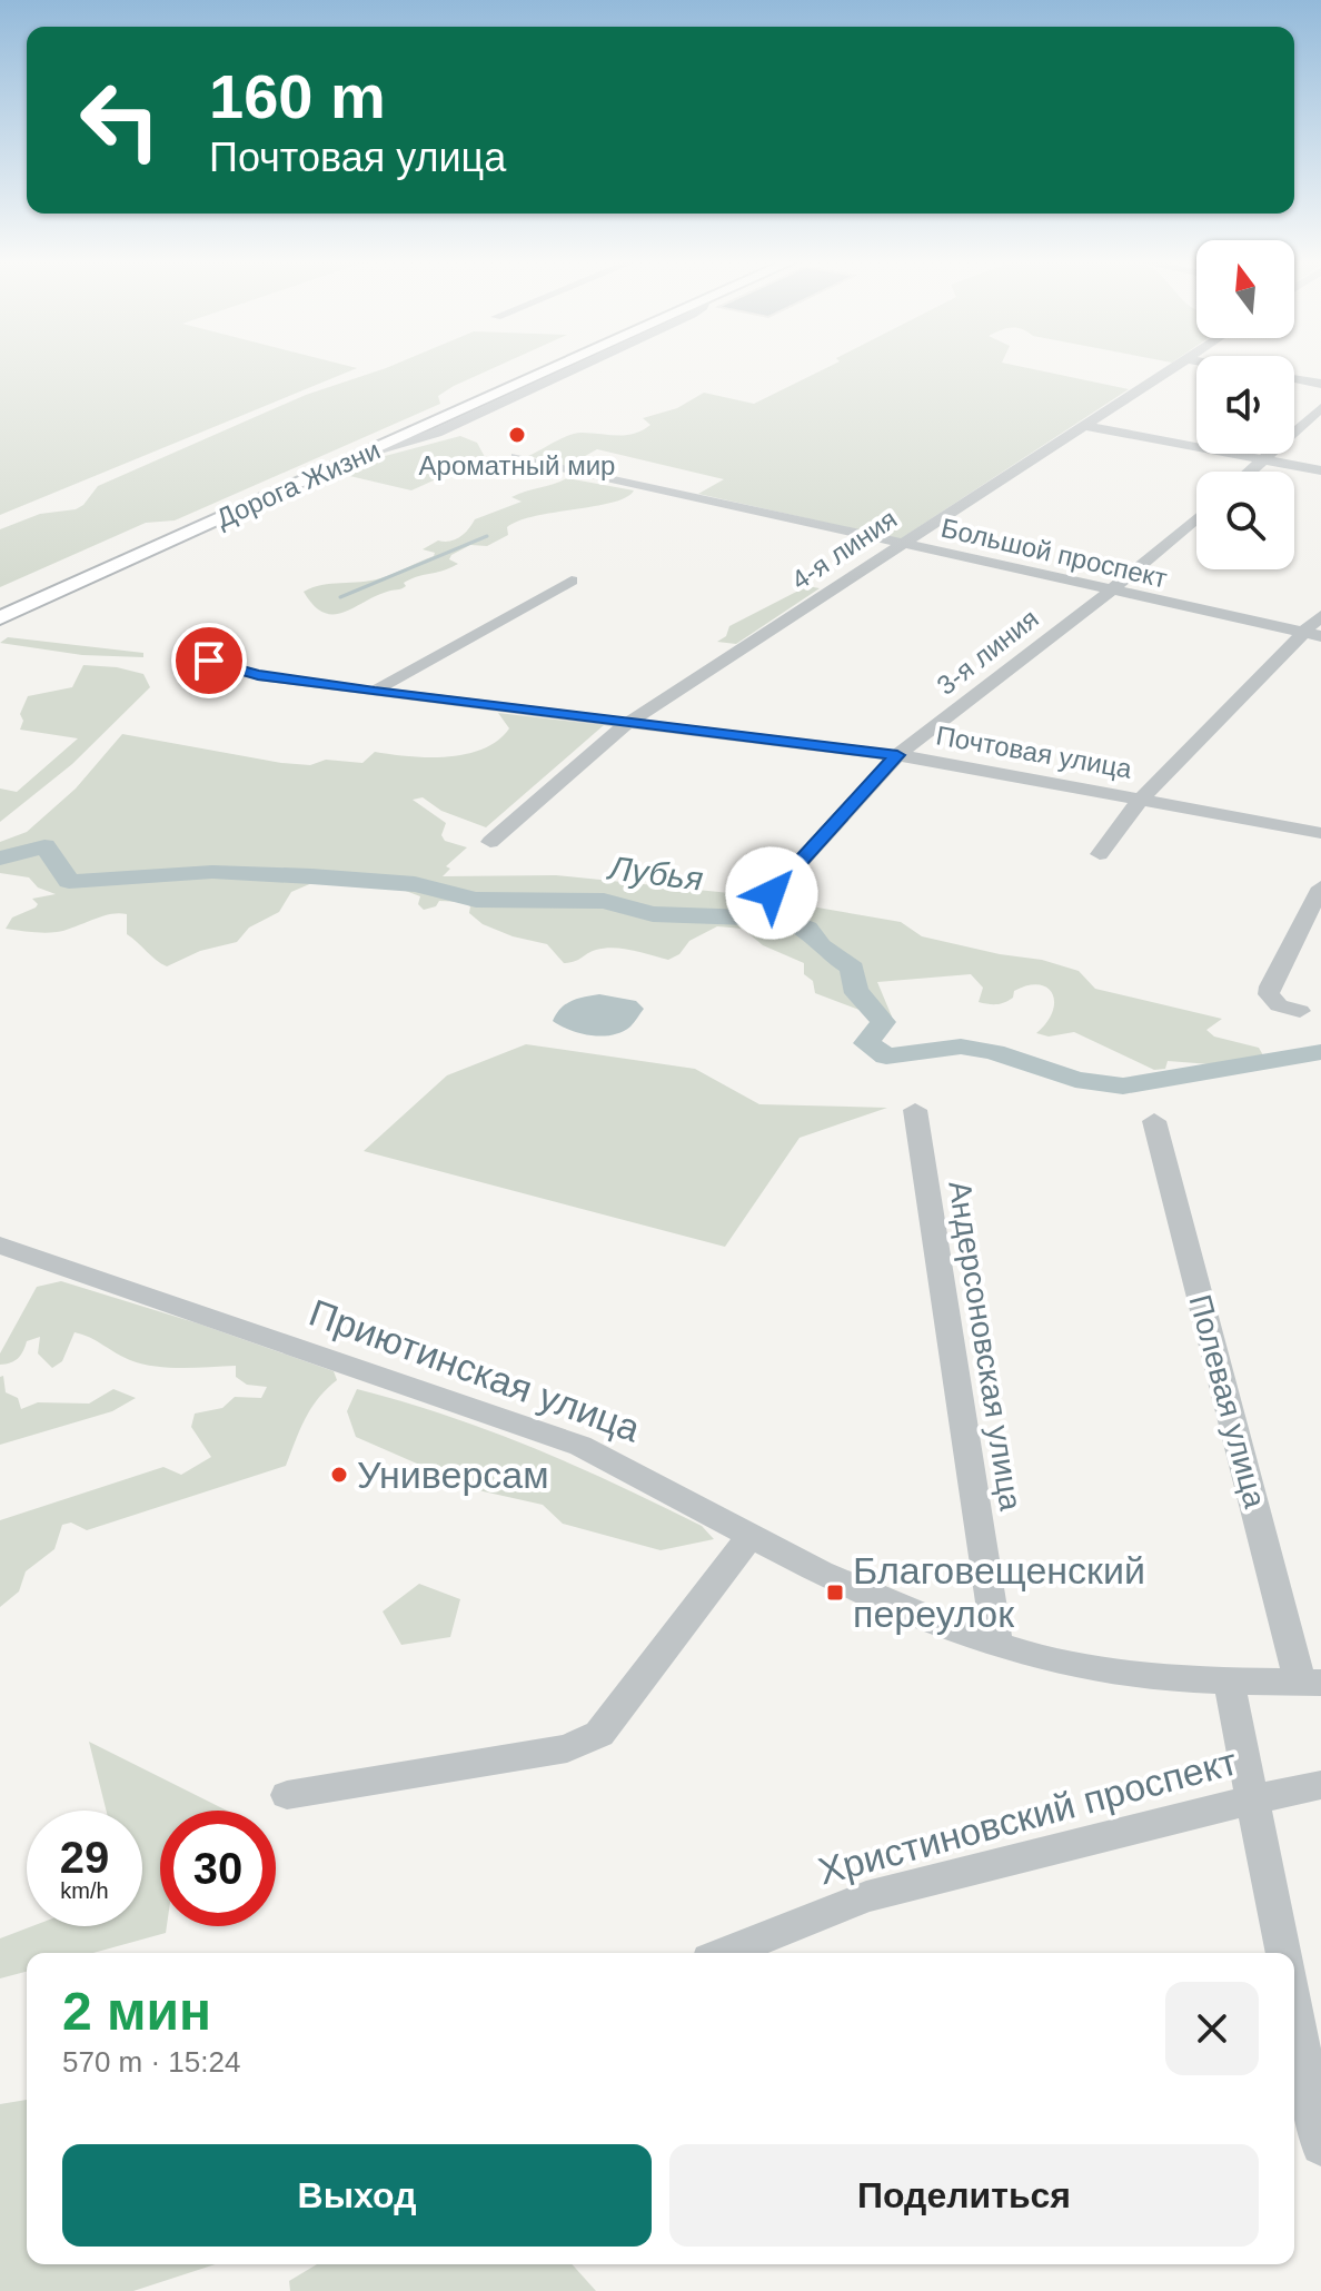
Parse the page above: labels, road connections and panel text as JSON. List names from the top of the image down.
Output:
{
  "streets": {
    "main road": ["Дорога Жизни"],
    "street": [
      "4-я линия",
      "Большой проспект",
      "3-я линия",
      "Почтовая улица",
      "Андерсоновская улица",
      "Приютинская улица",
      "Полевая улица",
      "Христиновский проспект"
    ]
  },
  "crossings": [
    ["4-я линия", "Большой проспект"],
    ["4-я линия", "Почтовая улица"],
    ["Большой проспект", "3-я линия"],
    ["3-я линия", "Почтовая улица"],
    ["Андерсоновская улица", "Приютинская улица"],
    ["Приютинская улица", "Полевая улица"]
  ],
  "water": ["Лубья"],
  "places": {
    "other": ["Ароматный мир", "Универсам"],
    "transit": ["Благовещенский переулок"]
  },
  "north": "top",
  "page": {
    "turn": ["160 m", "Почтовая улица"],
    "speed": "29 km/h",
    "limit": "30",
    "heading": ["2 мин", "570 m · 15:24"],
    "buttons": ["Выход", "Поделиться"]
  }
}
